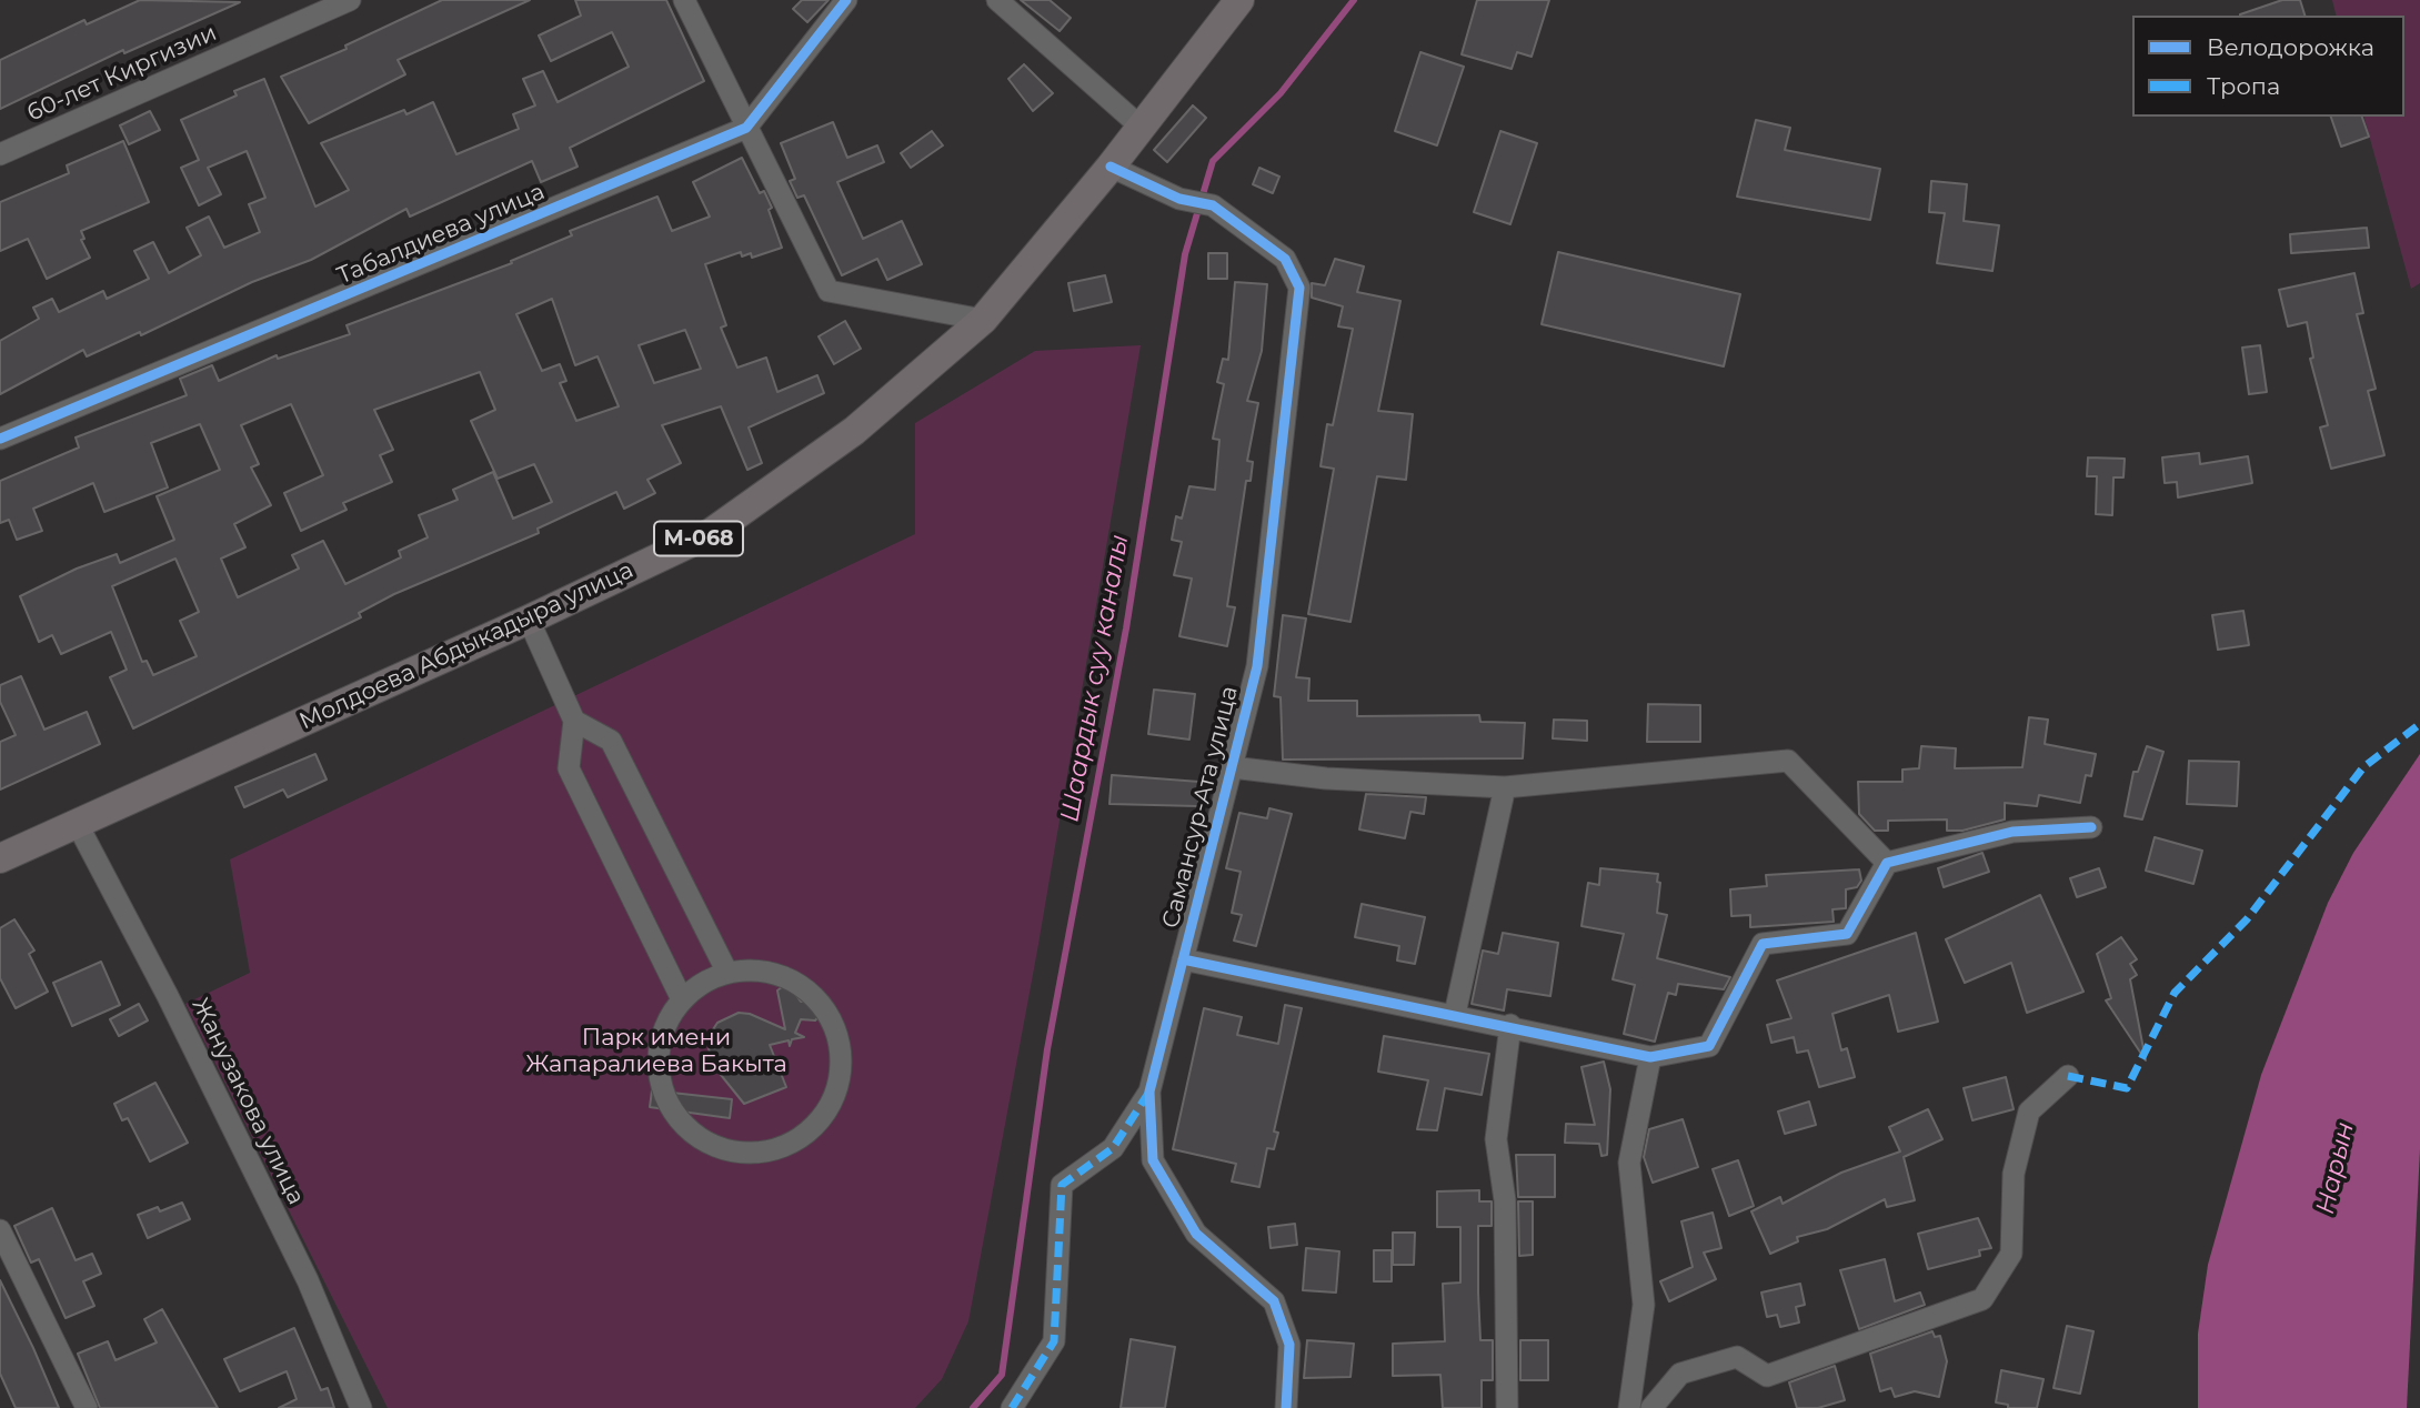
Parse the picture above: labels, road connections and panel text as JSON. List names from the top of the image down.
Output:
{
  "streets": {
    "main road": ["М-068", "Молдоева Абдыкадыра улица"],
    "street": [
      "60-лет Киргизии",
      "Табалдиева улица",
      "Самансур-Ата улица",
      "Жанузакова улица"
    ]
  },
  "crossings": [
    ["Молдоева Абдыкадыра улица", "Самансур-Ата улица"],
    ["Молдоева Абдыкадыра улица", "Жанузакова улица"]
  ],
  "water": ["Шаардык суу каналы", "Нарын"],
  "parks": ["Парк имени Жапаралиева Бакыта"],
  "legend": ["Велодорожка", "Тропа"]
}
